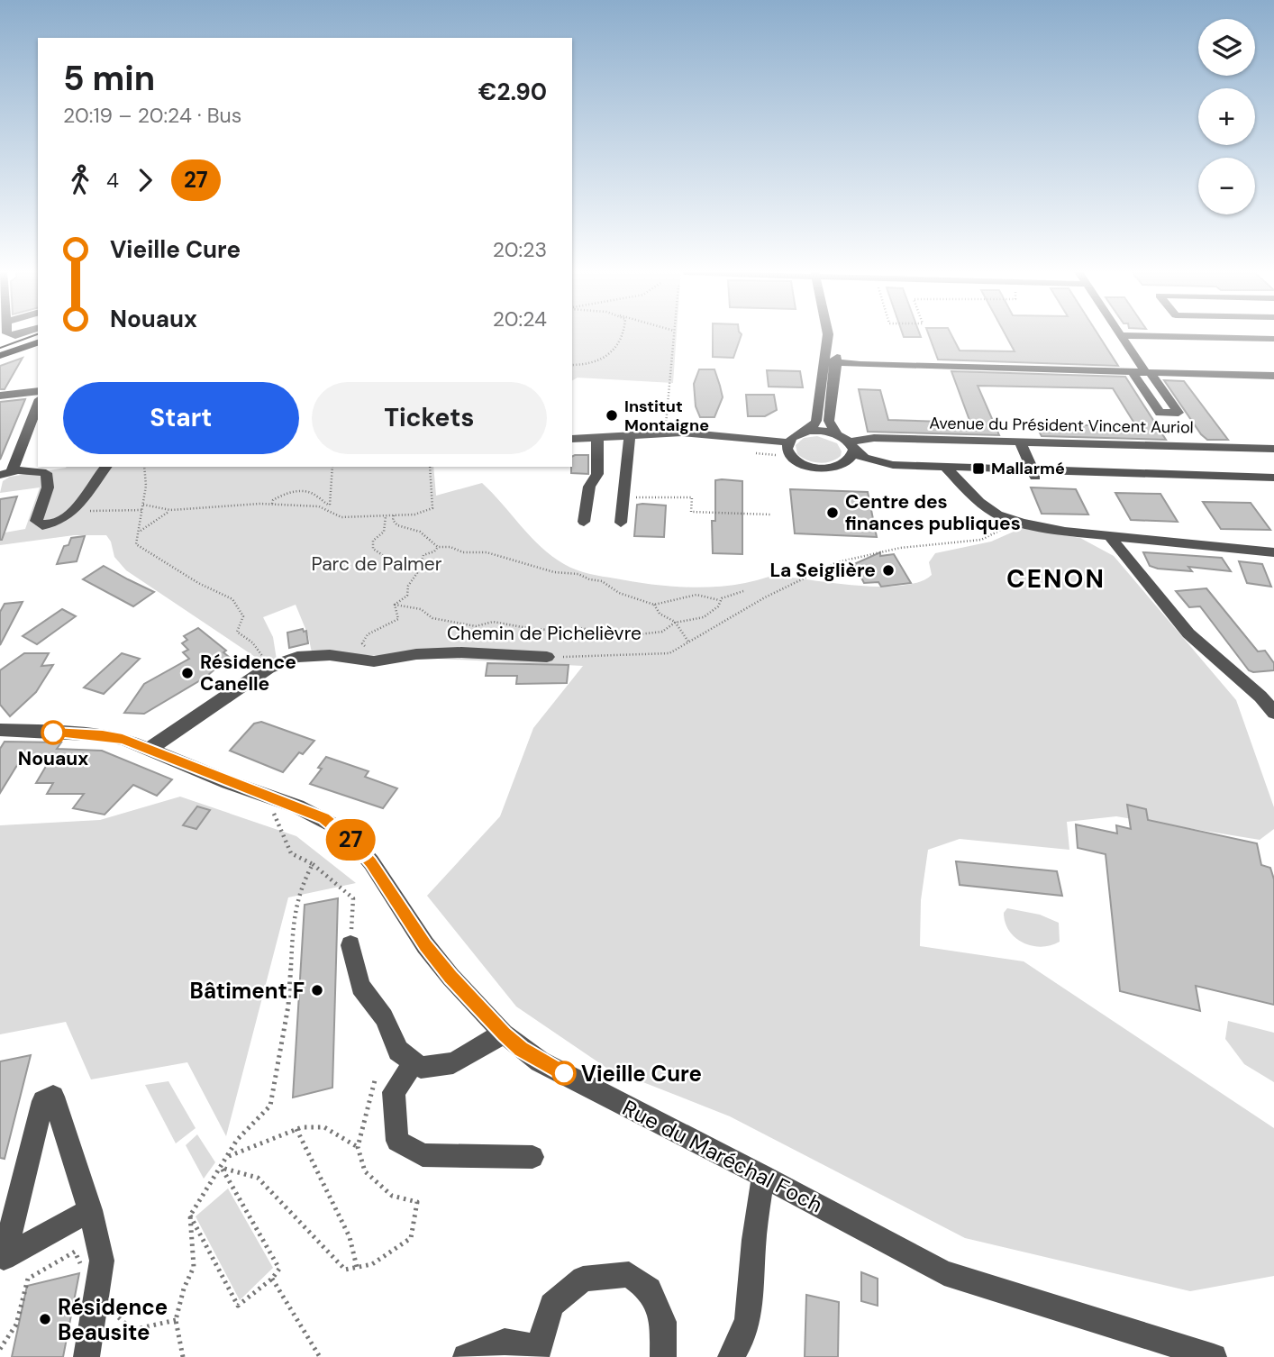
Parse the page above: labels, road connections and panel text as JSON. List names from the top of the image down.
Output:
{
  "streets": {
    "street": ["Avenue du Président Vincent Auriol", "Chemin de Pichelièvre", "Rue du Maréchal Foch"]
  },
  "crossings": [
    ["Chemin de Pichelièvre", "Rue du Maréchal Foch"]
  ],
  "districts": ["CENON"],
  "parks": ["Parc de Palmer"],
  "places": {
    "other": [
      "Institut Montaigne",
      "Centre des finances publiques",
      "La Seiglière",
      "Résidence Canelle",
      "Nouaux",
      "Bâtiment F",
      "Vieille Cure",
      "Résidence Beausite"
    ],
    "transit": ["Mallarmé"]
  },
  "lines": ["bus line 27"],
  "page": {
    "on_map": "27",
    "map_buttons": ["+", "−"],
    "heading": ["5 min", "20:19 – 20:24 · Bus", "€2.90"],
    "legs": ["4", "27"],
    "list": [
      {
        "name": "Vieille Cure",
        "value": "20:23"
      },
      {
        "name": "Nouaux",
        "value": "20:24"
      }
    ],
    "buttons": ["Start", "Tickets"]
  }
}
